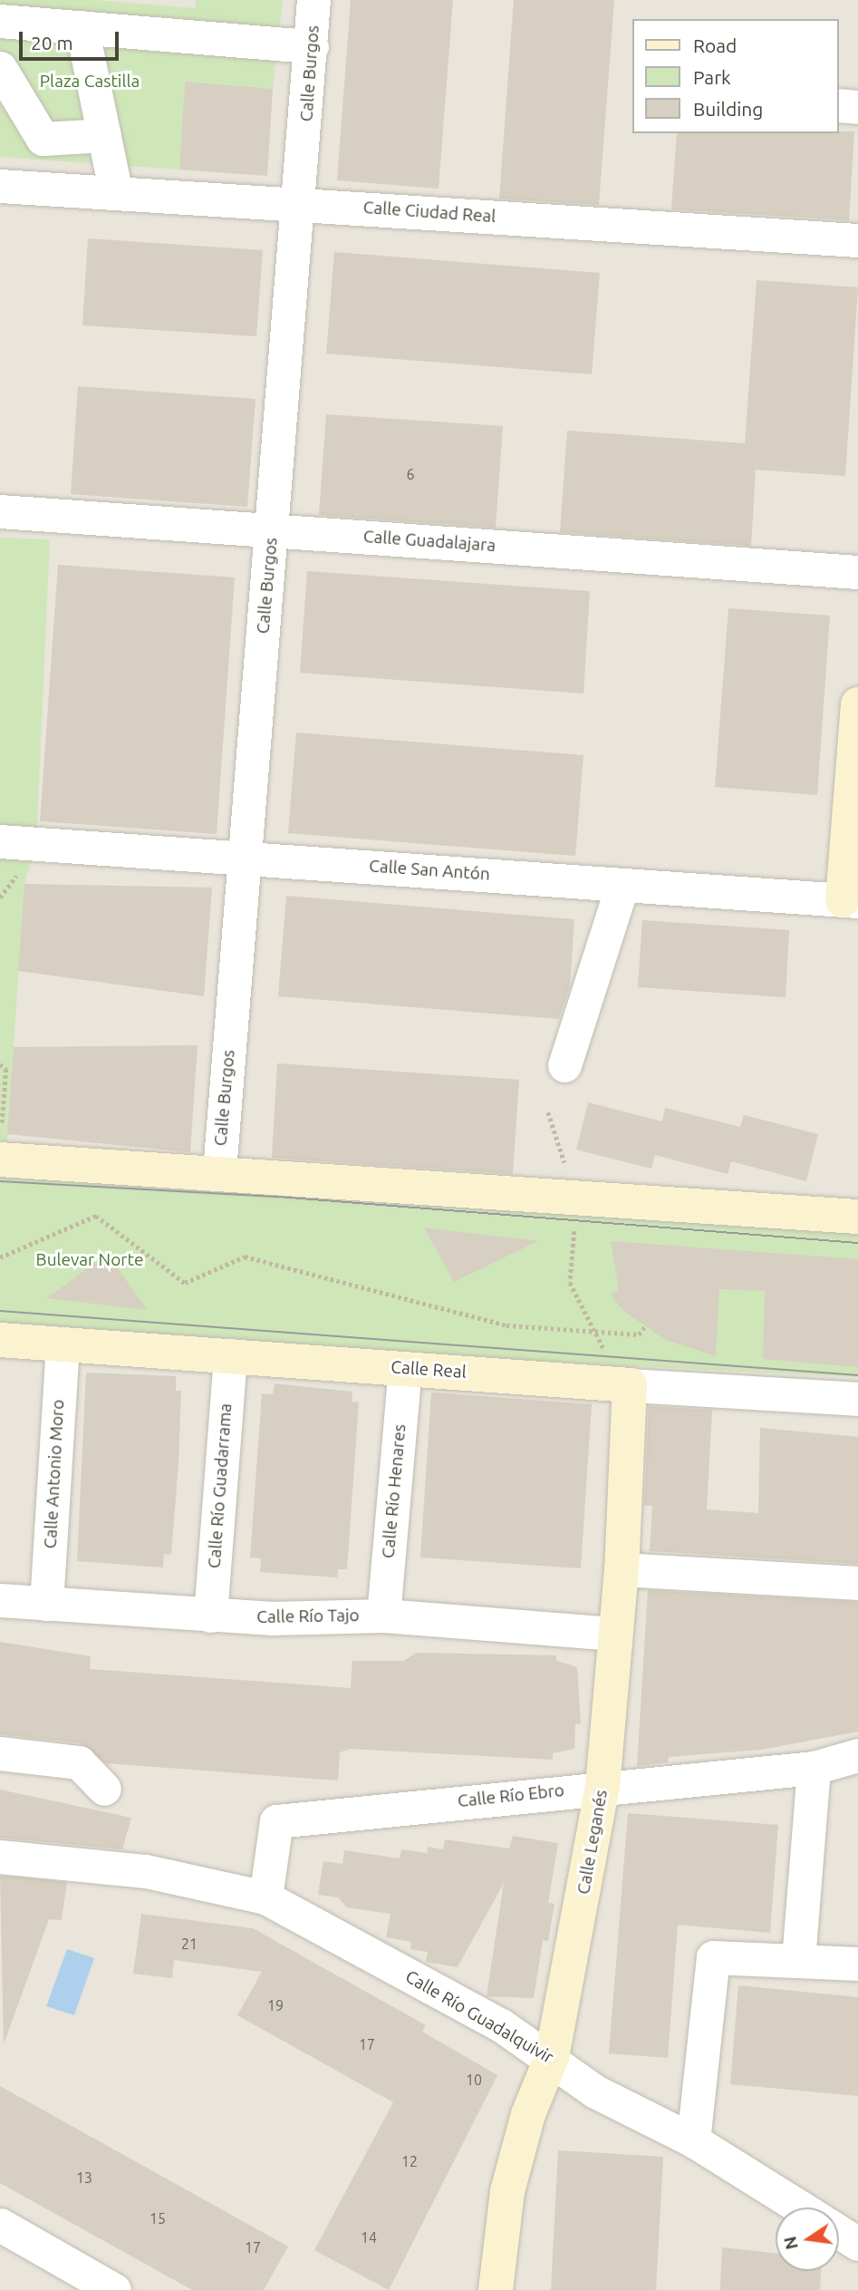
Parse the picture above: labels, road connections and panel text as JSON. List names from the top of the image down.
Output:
{
  "streets": {
    "street": [
      "Calle Burgos",
      "Calle Ciudad Real",
      "Calle Guadalajara",
      "Calle San Antón",
      "Calle Real",
      "Calle Antonio Moro",
      "Calle Río Guadarrama",
      "Calle Río Henares",
      "Calle Río Tajo",
      "Calle Río Ebro",
      "Calle Leganés",
      "Calle Río Guadalquivir"
    ]
  },
  "crossings": [
    ["Calle Burgos", "Calle Ciudad Real"],
    ["Calle Burgos", "Calle Guadalajara"],
    ["Calle Burgos", "Calle San Antón"],
    ["Calle Real", "Calle Antonio Moro"],
    ["Calle Real", "Calle Río Guadarrama"],
    ["Calle Real", "Calle Río Henares"],
    ["Calle Real", "Calle Leganés"],
    ["Calle Antonio Moro", "Calle Río Tajo"],
    ["Calle Río Guadarrama", "Calle Río Tajo"],
    ["Calle Río Henares", "Calle Río Tajo"],
    ["Calle Río Tajo", "Calle Leganés"],
    ["Calle Río Ebro", "Calle Leganés"],
    ["Calle Río Ebro", "Calle Río Guadalquivir"],
    ["Calle Leganés", "Calle Río Guadalquivir"]
  ],
  "parks": ["Plaza Castilla", "Bulevar Norte"],
  "house_numbers": [
    "6",
    "21",
    "19",
    "17",
    "10",
    "12",
    "13",
    "15",
    "14",
    "17"
  ],
  "legend": ["Road", "Park", "Building"],
  "scale_bar": "20 m",
  "north": "left"
}
